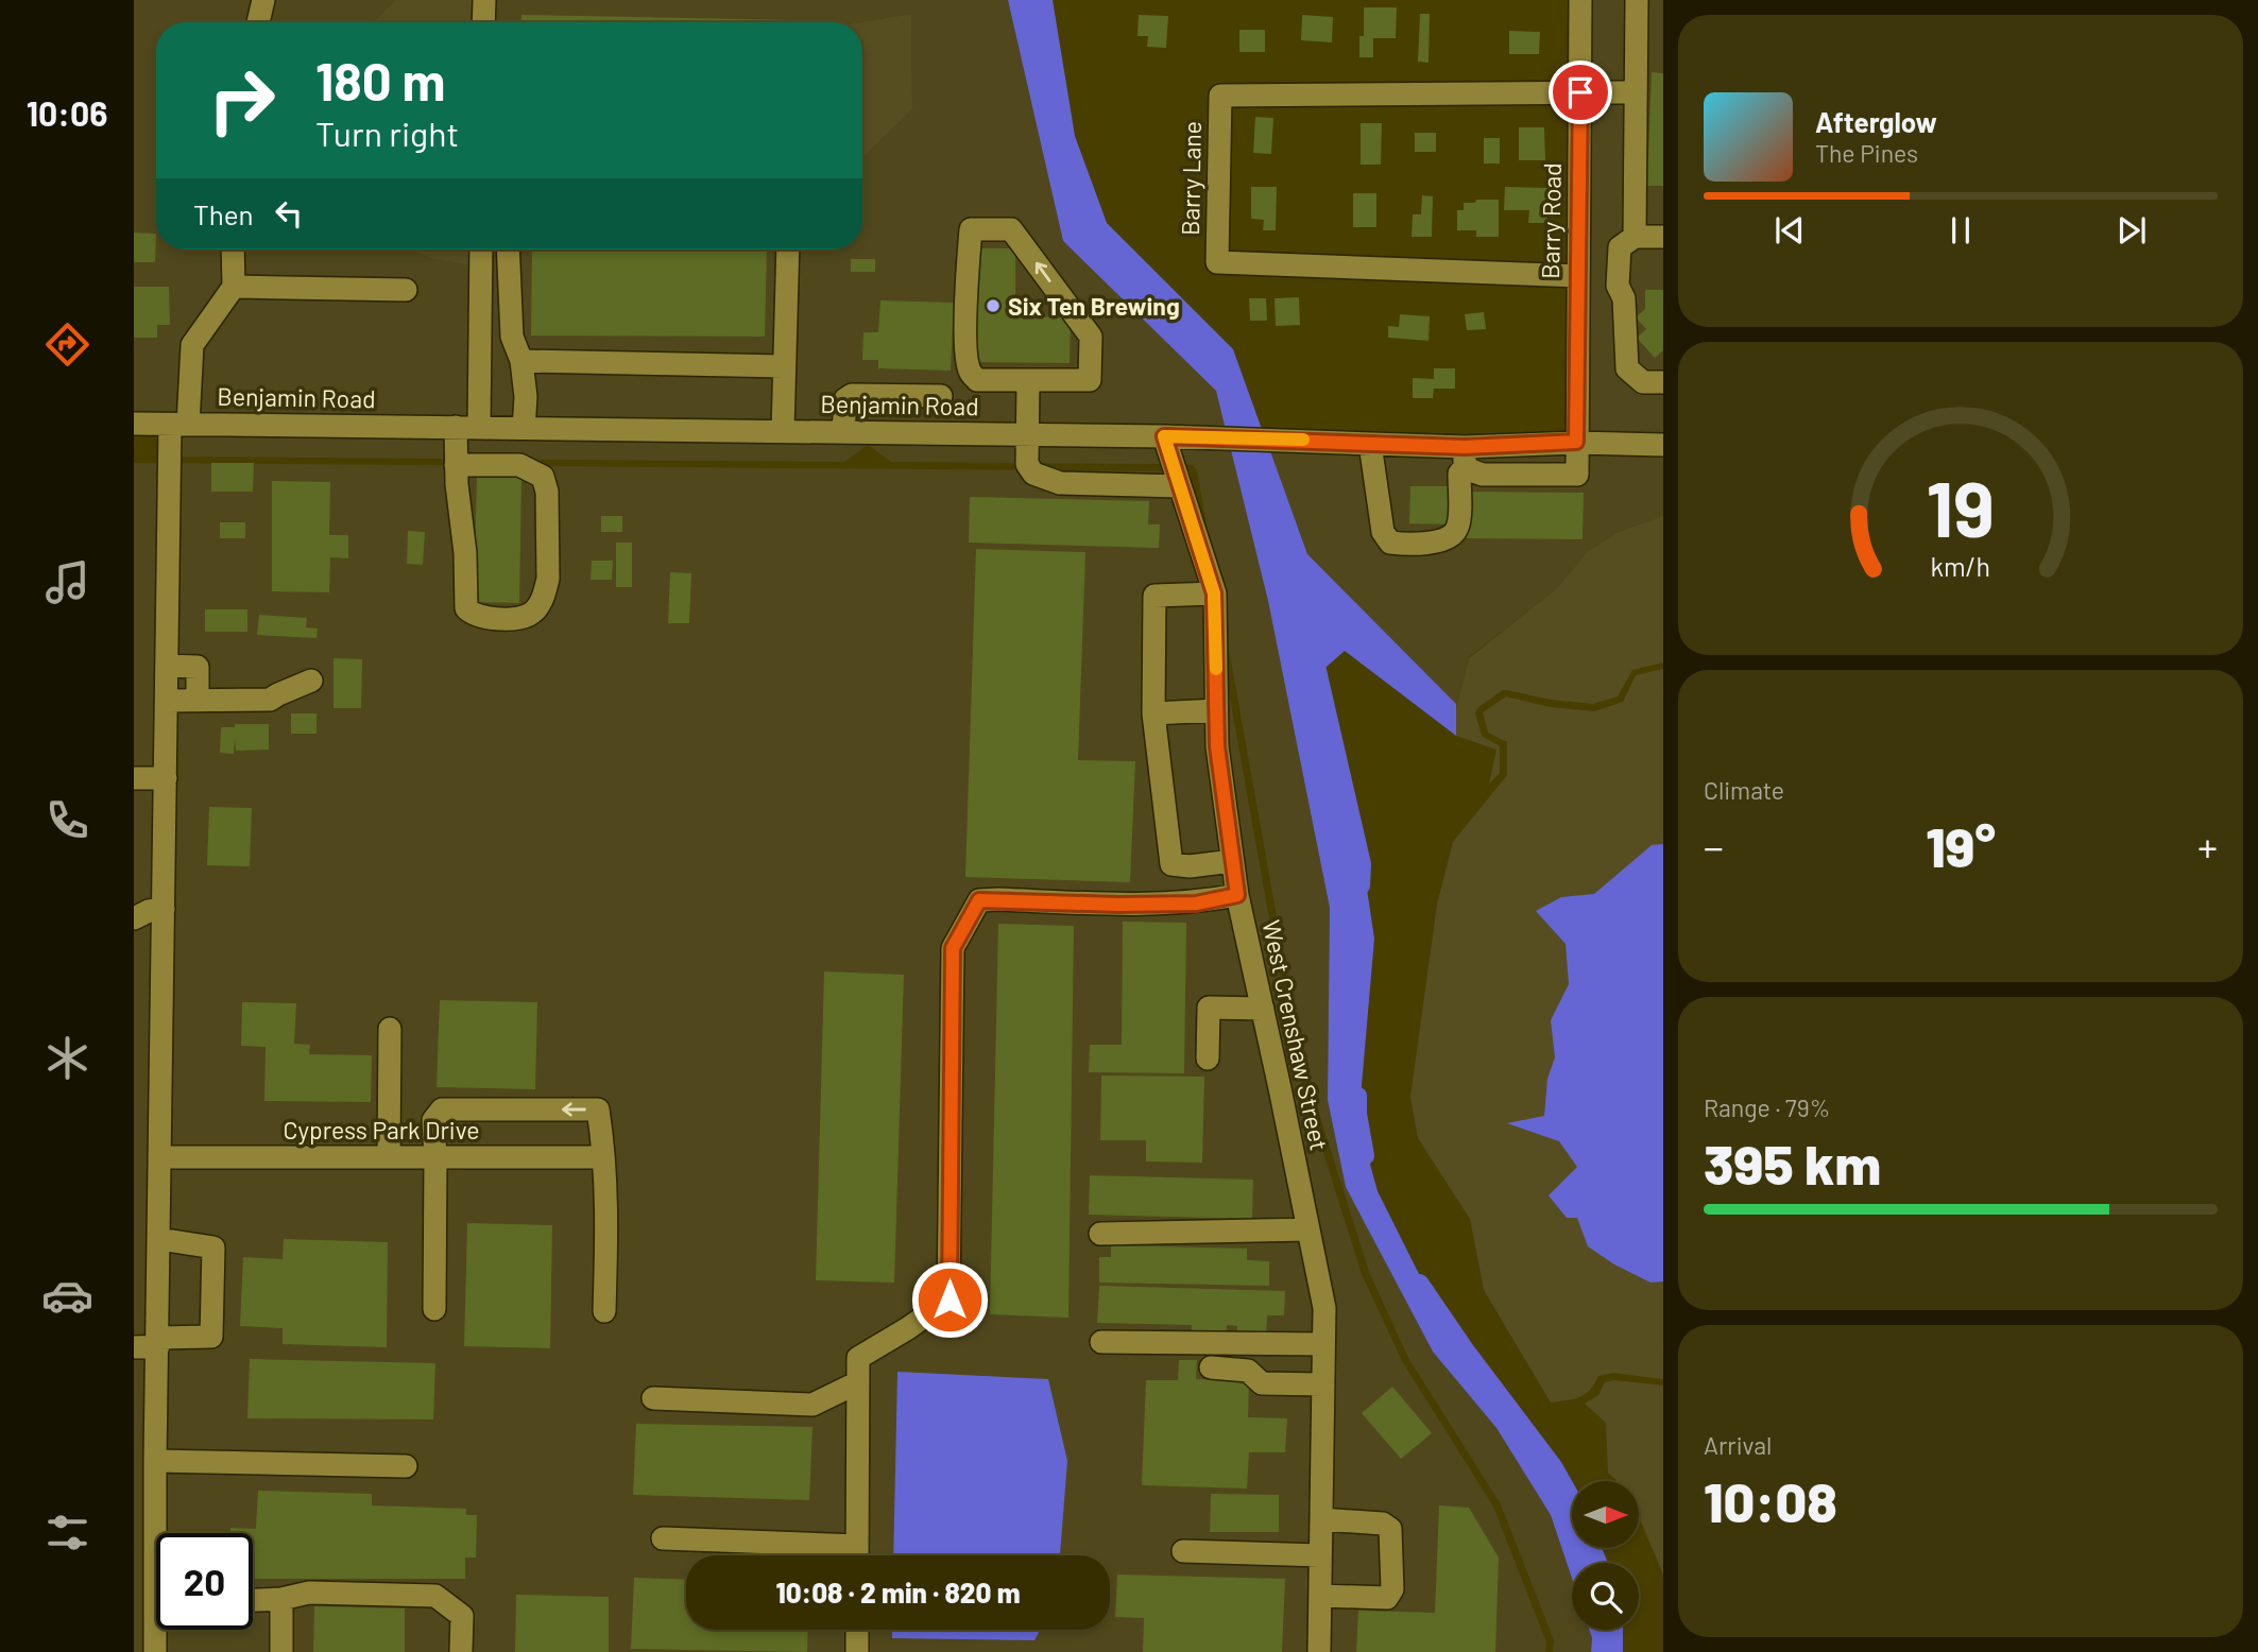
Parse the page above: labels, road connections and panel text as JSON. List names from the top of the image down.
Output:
{
  "streets": {
    "street": [
      "Barry Lane",
      "Barry Road",
      "Benjamin Road",
      "West Crenshaw Street",
      "Cypress Park Drive"
    ]
  },
  "crossings": [
    ["Barry Lane", "Barry Road"],
    ["Barry Road", "Benjamin Road"],
    ["Benjamin Road", "West Crenshaw Street"]
  ],
  "places": ["Six Ten Brewing"],
  "north": "right",
  "page": {
    "tabs": "10:06",
    "turn": ["180 m", "Turn right"],
    "song": ["Afterglow", "The Pines"],
    "then": "Then",
    "tile": [
      "Climate",
      ["Range · 79%", "395 km"],
      ["Arrival", "10:08"]
    ],
    "heat": ["−", "19°", "+"],
    "limit": "20",
    "trip": "10:08 · 2 min · 820 m",
    "gauge": ["19", "km/h"]
  }
}
